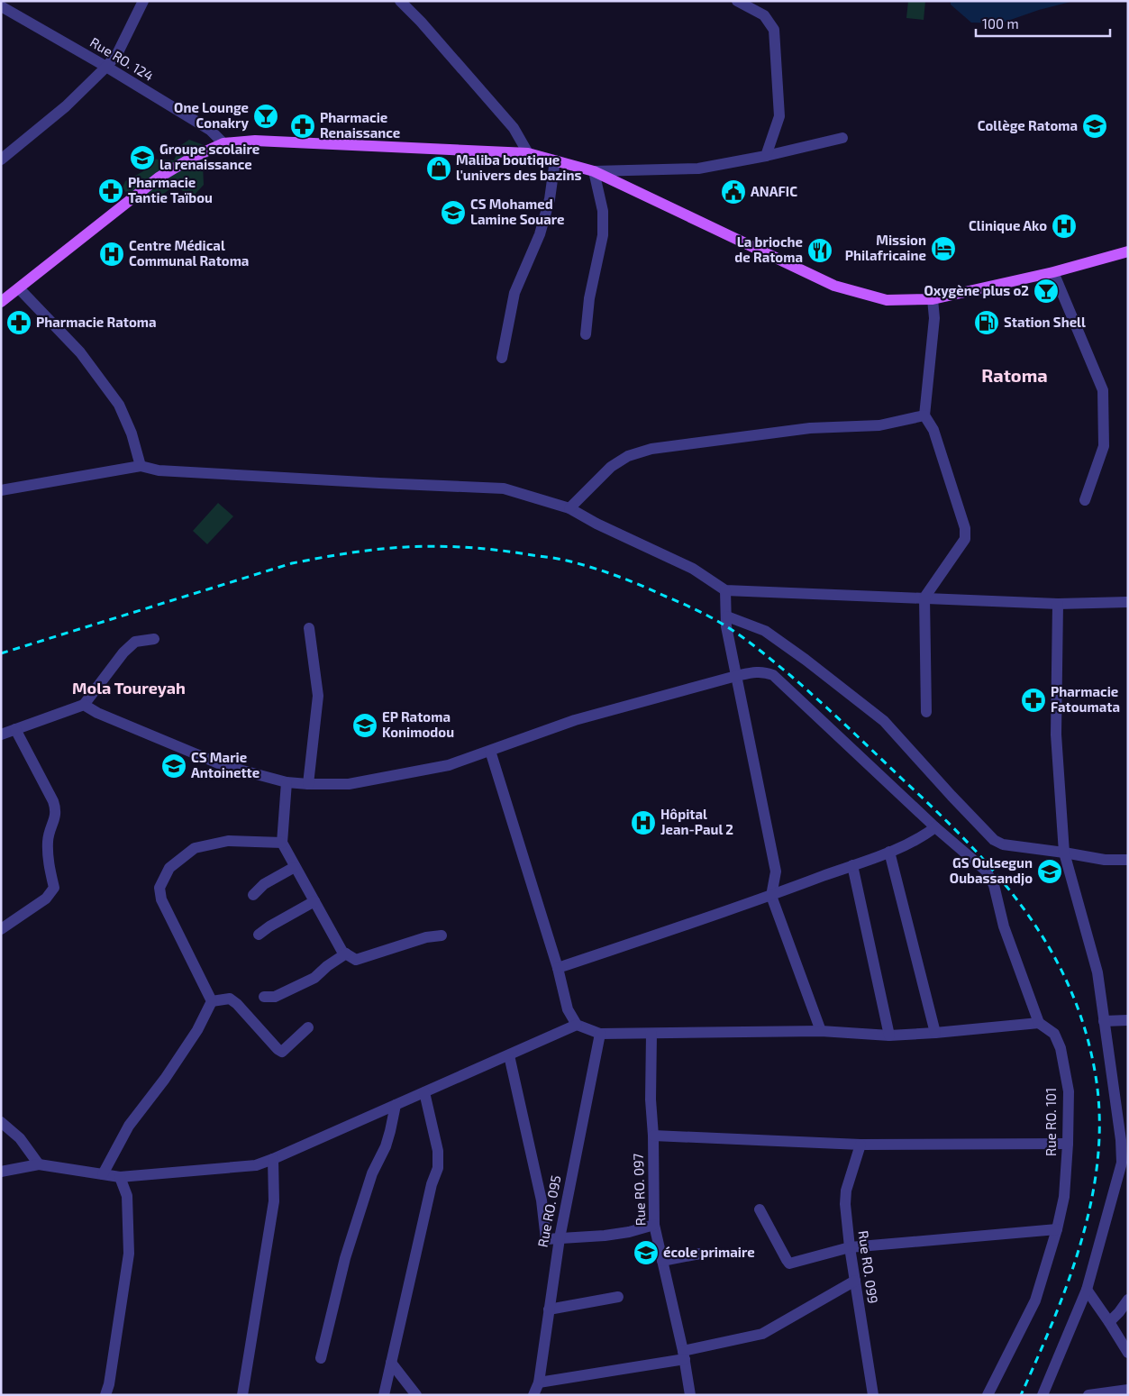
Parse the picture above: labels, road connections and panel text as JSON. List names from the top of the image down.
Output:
{
  "streets": {
    "street": [
      "Rue RO. 124",
      "Rue RO. 101",
      "Rue RO. 097",
      "Rue RO. 095",
      "Rue RO. 099"
    ]
  },
  "districts": ["Ratoma", "Mola Toureyah"],
  "places": {
    "bar": ["One Lounge Conakry", "Oxygène plus o2"],
    "pharmacy": [
      "Pharmacie Renaissance",
      "Pharmacie Tantie Taïbou",
      "Pharmacie Ratoma",
      "Pharmacie Fatoumata"
    ],
    "school or university": [
      "Collège Ratoma",
      "Groupe scolaire la renaissance",
      "CS Mohamed Lamine Souare",
      "EP Ratoma Konimodou",
      "CS Marie Antoinette",
      "GS Oulsegun Oubassandjo",
      "école primaire"
    ],
    "shop": ["Maliba boutique l'univers des bazins"],
    "public building": ["ANAFIC"],
    "hospital": ["Clinique Ako", "Centre Médical Communal Ratoma", "Hôpital Jean-Paul 2"],
    "hotel": ["Mission Philafricaine"],
    "restaurant": ["La brioche de Ratoma"],
    "fuel station": ["Station Shell"]
  },
  "scale_bar": "100 m"
}
